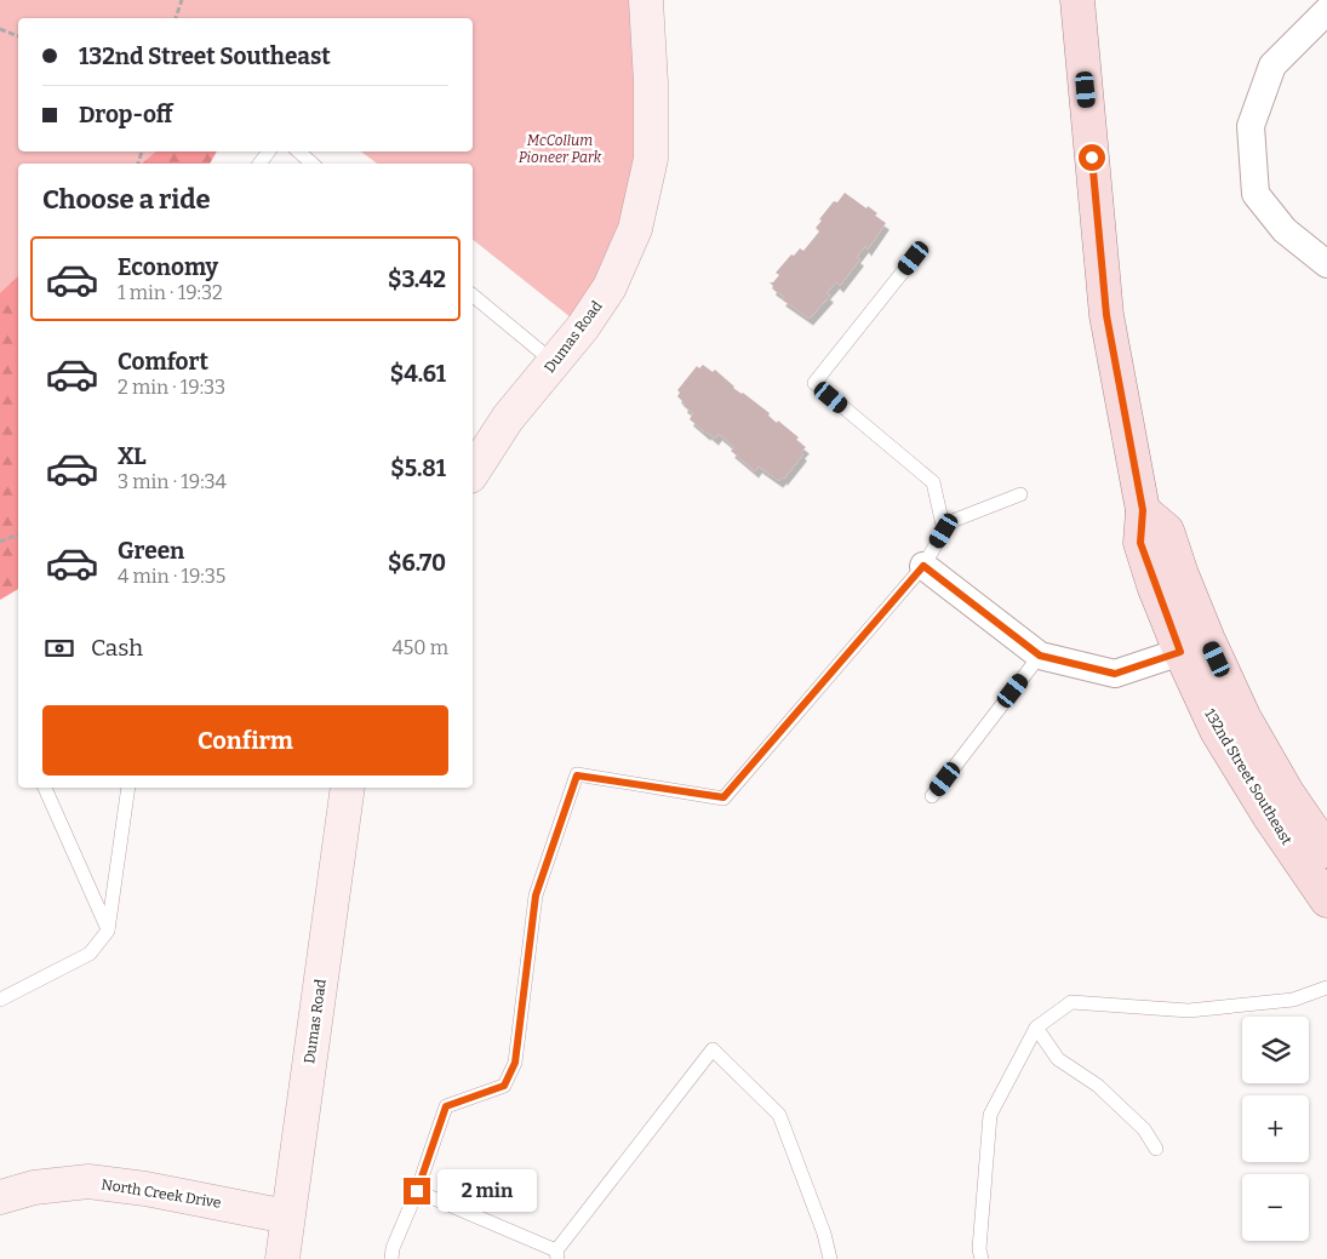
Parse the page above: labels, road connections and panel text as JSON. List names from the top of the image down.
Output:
{
  "streets": {
    "main road": ["132nd Street Southeast"],
    "street": ["Dumas Road", "North Creek Drive"]
  },
  "crossings": [
    ["Dumas Road", "North Creek Drive"]
  ],
  "parks": ["McCollum Pioneer Park"],
  "page": {
    "banner": ["132nd Street Southeast", "Drop-off"],
    "heading": "Choose a ride",
    "list": [
      {
        "name": "Economy",
        "note": "1 min · 19:32",
        "value": "$3.42"
      },
      {
        "name": "Comfort",
        "note": "2 min · 19:33",
        "value": "$4.61"
      },
      {
        "name": "XL",
        "note": "3 min · 19:34",
        "value": "$5.81"
      },
      {
        "name": "Green",
        "note": "4 min · 19:35",
        "value": "$6.70"
      }
    ],
    "pay": ["Cash", "450 m"],
    "buttons": "Confirm",
    "map_buttons": ["+", "−"],
    "bubble": "2 min"
  }
}
